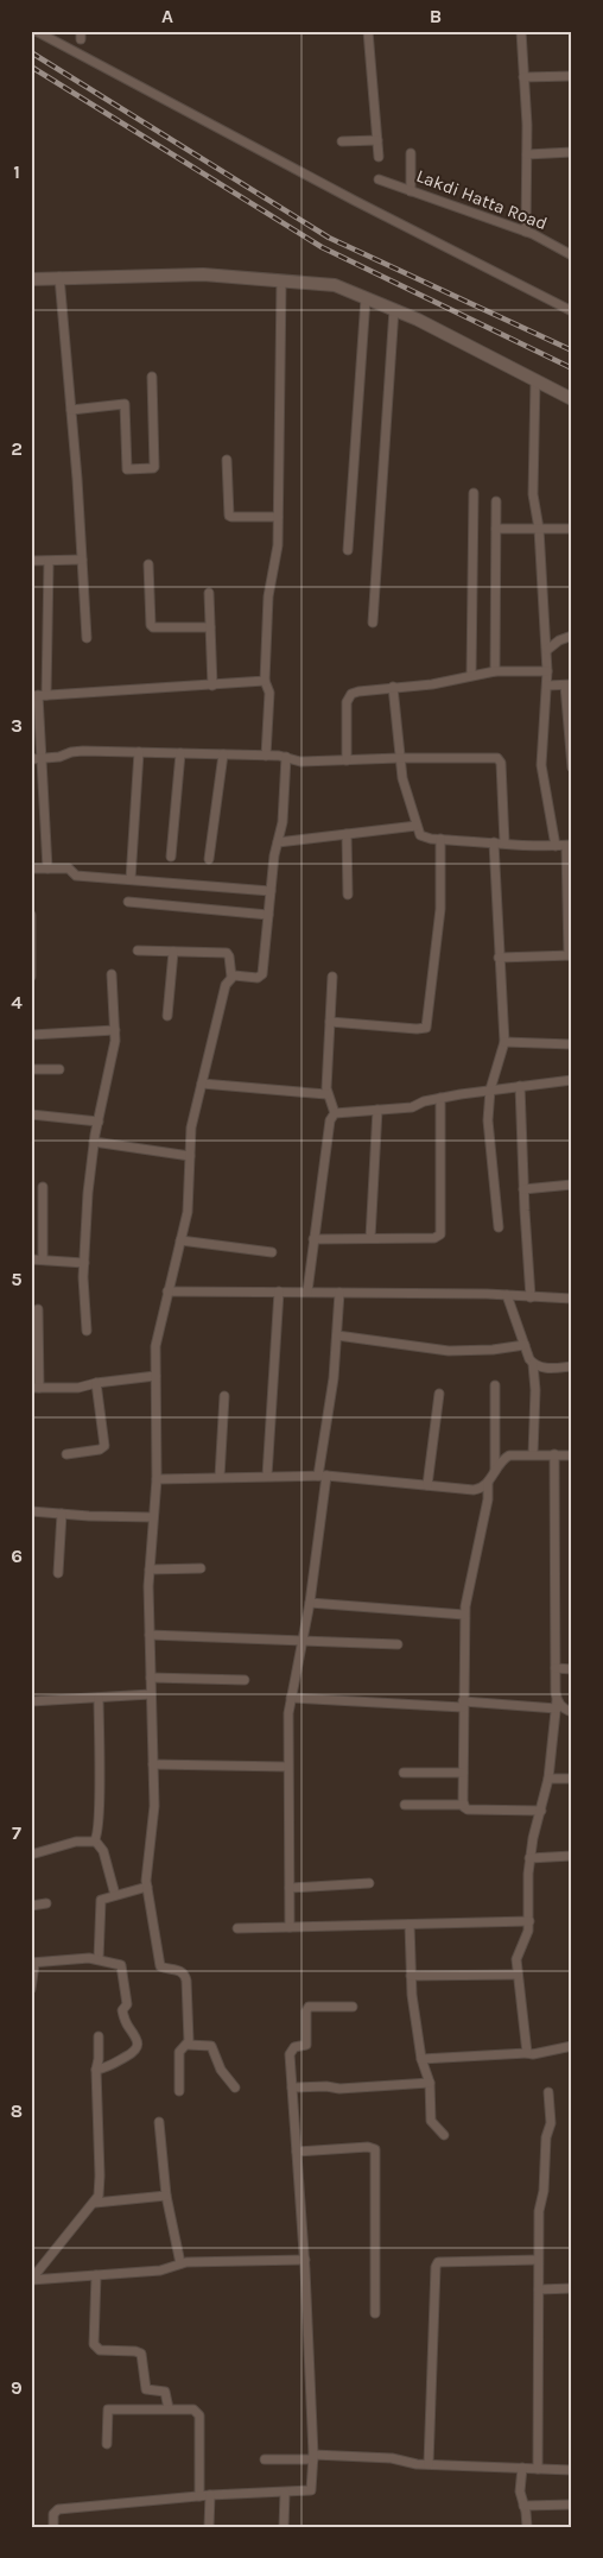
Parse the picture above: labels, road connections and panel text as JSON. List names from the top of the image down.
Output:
{
  "streets": {
    "street": ["Lakdi Hatta Road"]
  },
  "grid": {
    "columns": ["A", "B"],
    "rows": [
      "1",
      "2",
      "3",
      "4",
      "5",
      "6",
      "7",
      "8",
      "9"
    ]
  }
}
